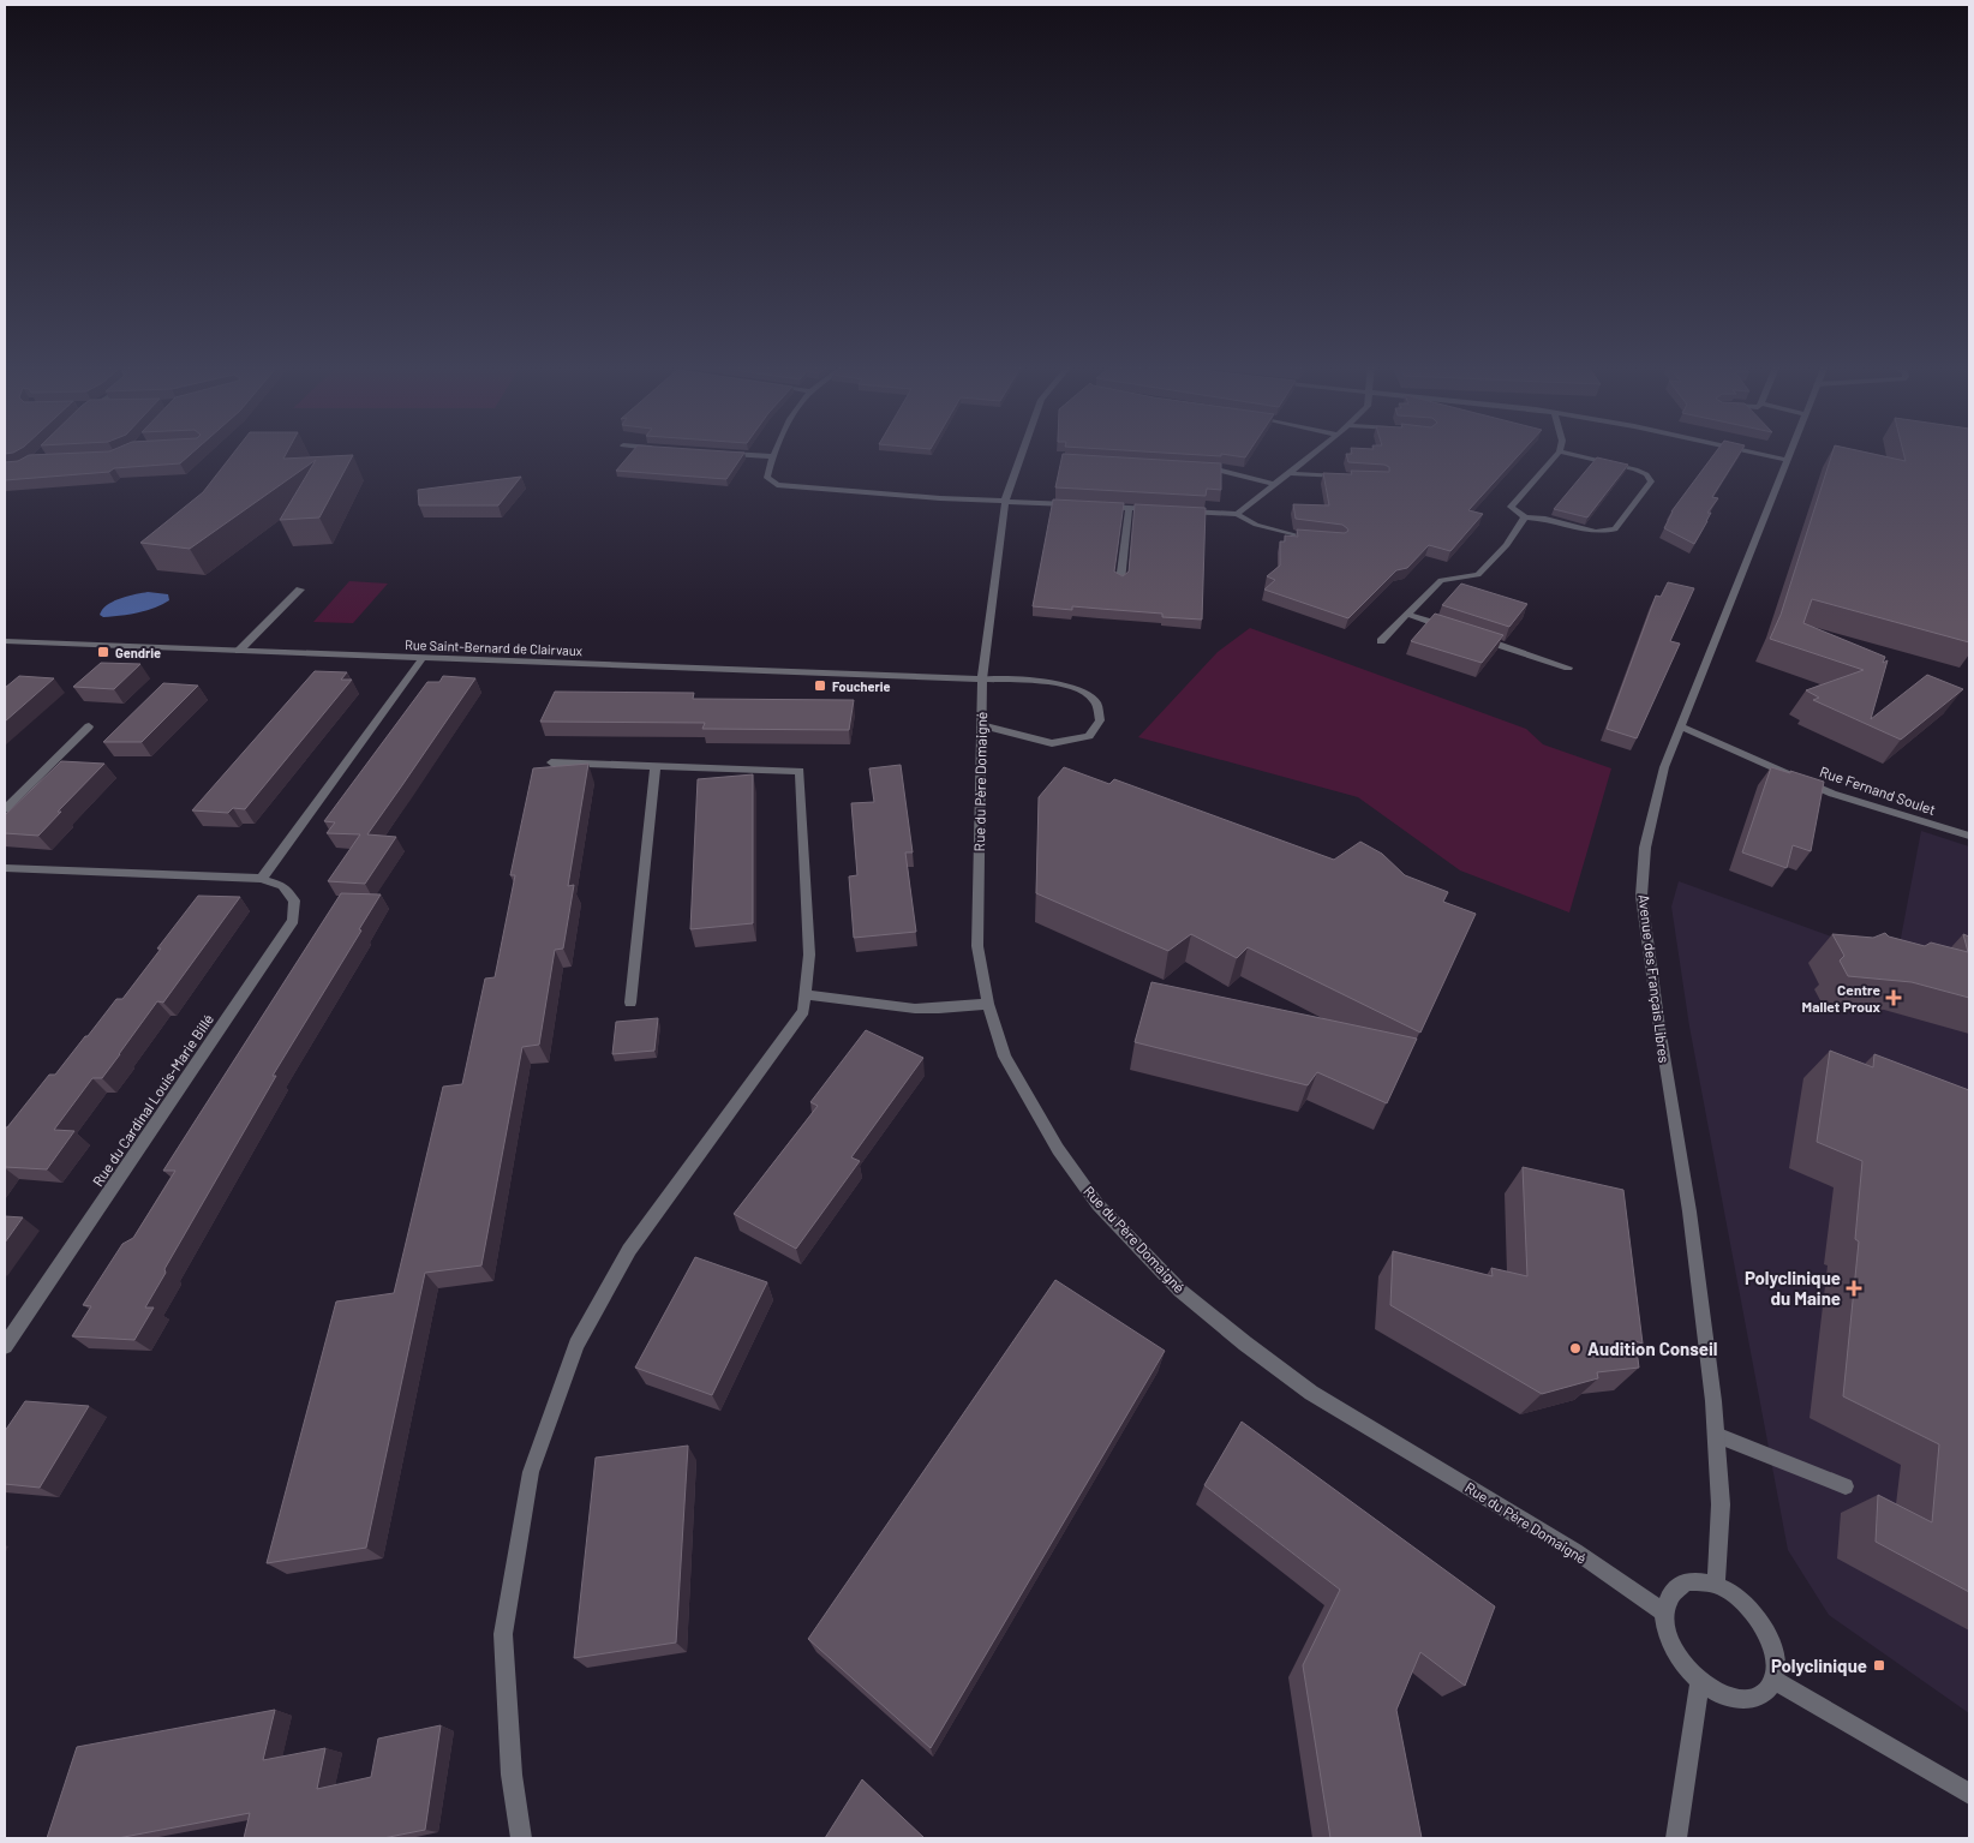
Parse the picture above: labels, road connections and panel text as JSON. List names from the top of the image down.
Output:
{
  "streets": {
    "street": [
      "Rue Saint-Bernard de Clairvaux",
      "Rue du Père Domaigné",
      "Rue Fernand Soulet",
      "Avenue des Français Libres",
      "Rue du Cardinal Louis-Marie Billé"
    ]
  },
  "crossings": [
    ["Rue Saint-Bernard de Clairvaux", "Rue du Père Domaigné"],
    ["Rue du Père Domaigné", "Avenue des Français Libres"],
    ["Rue Fernand Soulet", "Avenue des Français Libres"]
  ],
  "places": {
    "transit": ["Gendrie", "Foucherie", "Polyclinique"],
    "health": ["Centre Mallet Proux", "Polyclinique du Maine"],
    "other": ["Audition Conseil"]
  }
}
